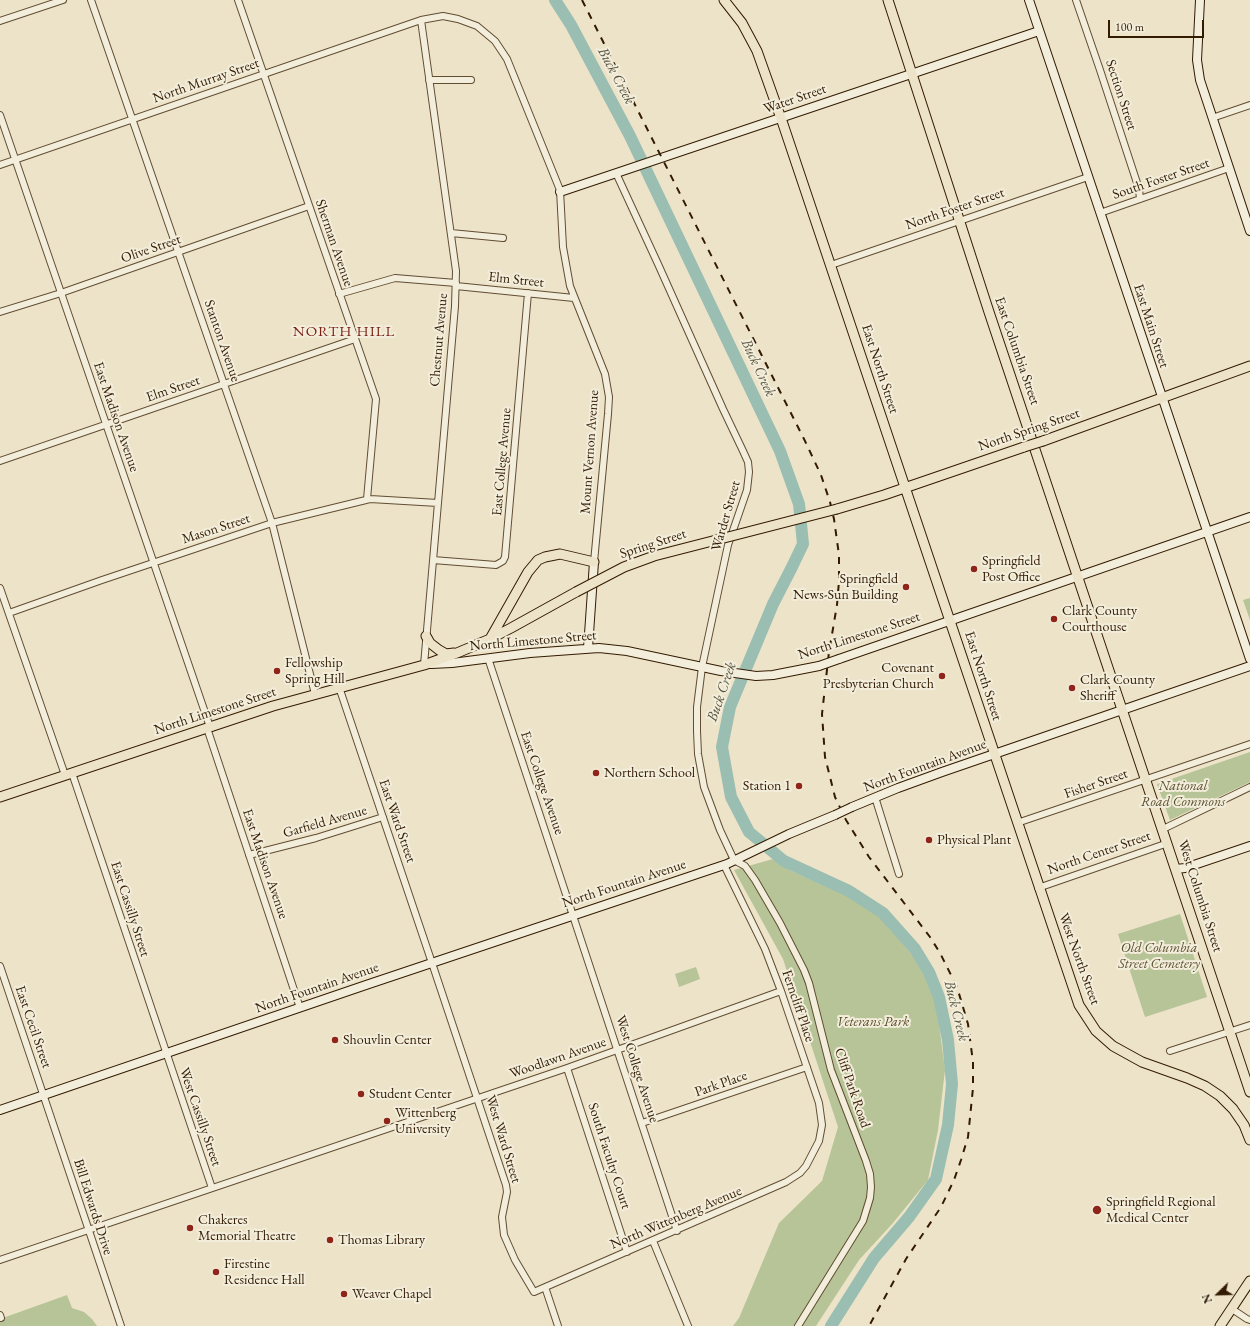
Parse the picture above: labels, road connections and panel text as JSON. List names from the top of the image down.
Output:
{
  "streets": {
    "main road": [
      "East Columbia Street",
      "East North Street",
      "North Spring Street",
      "Spring Street",
      "North Limestone Street",
      "West Columbia Street",
      "West North Street"
    ],
    "street": [
      "North Murray Street",
      "Section Street",
      "Water Street",
      "South Foster Street",
      "North Foster Street",
      "Sherman Avenue",
      "Olive Street",
      "Elm Street",
      "East Main Street",
      "Chestnut Avenue",
      "Stanton Avenue",
      "East Madison Avenue",
      "Mount Vernon Avenue",
      "East College Avenue",
      "Warder Street",
      "Mason Street",
      "North Fountain Avenue",
      "Fisher Street",
      "East Ward Street",
      "Garfield Avenue",
      "North Center Street",
      "East Cassilly Street",
      "Ferncliff Place",
      "East Cecil Street",
      "Woodlawn Avenue",
      "West College Avenue",
      "Park Place",
      "Cliff Park Road",
      "West Cassilly Street",
      "West Ward Street",
      "South Faculty Court",
      "Bill Edwards Drive",
      "North Wittenberg Avenue"
    ]
  },
  "crossings": [
    ["North Murray Street", "Sherman Avenue"],
    ["North Murray Street", "Chestnut Avenue"],
    ["North Murray Street", "Stanton Avenue"],
    ["North Murray Street", "East Madison Avenue"],
    ["North Murray Street", "Mount Vernon Avenue"],
    ["Section Street", "South Foster Street"],
    ["Water Street", "East Main Street"],
    ["Water Street", "East Columbia Street"],
    ["Water Street", "East North Street"],
    ["Water Street", "Mount Vernon Avenue"],
    ["Water Street", "Warder Street"],
    ["South Foster Street", "East Main Street"],
    ["North Foster Street", "East Main Street"],
    ["North Foster Street", "East Columbia Street"],
    ["North Foster Street", "East North Street"],
    ["Sherman Avenue", "Olive Street"],
    ["Sherman Avenue", "Elm Street"],
    ["Sherman Avenue", "Mason Street"],
    ["Olive Street", "Stanton Avenue"],
    ["Olive Street", "East Madison Avenue"],
    ["Elm Street", "Chestnut Avenue"],
    ["Elm Street", "Stanton Avenue"],
    ["Elm Street", "East Madison Avenue"],
    ["Elm Street", "Mount Vernon Avenue"],
    ["Elm Street", "East College Avenue"],
    ["East Main Street", "North Spring Street"],
    ["East Main Street", "North Limestone Street"],
    ["Chestnut Avenue", "East College Avenue"],
    ["Chestnut Avenue", "Mason Street"],
    ["Chestnut Avenue", "Spring Street"],
    ["Chestnut Avenue", "North Limestone Street"],
    ["Stanton Avenue", "Mason Street"],
    ["Stanton Avenue", "North Limestone Street"],
    ["East Columbia Street", "North Limestone Street"],
    ["East Columbia Street", "North Fountain Avenue"],
    ["East Columbia Street", "West Columbia Street"],
    ["East North Street", "North Spring Street"],
    ["East North Street", "Spring Street"],
    ["East North Street", "North Limestone Street"],
    ["East North Street", "North Fountain Avenue"],
    ["East North Street", "West North Street"],
    ["East Madison Avenue", "Mason Street"],
    ["East Madison Avenue", "North Limestone Street"],
    ["East Madison Avenue", "North Fountain Avenue"],
    ["East Madison Avenue", "Garfield Avenue"],
    ["North Spring Street", "Spring Street"],
    ["Mount Vernon Avenue", "North Limestone Street"],
    ["East College Avenue", "North Limestone Street"],
    ["East College Avenue", "North Fountain Avenue"],
    ["East College Avenue", "West College Avenue"],
    ["Warder Street", "North Limestone Street"],
    ["Warder Street", "North Fountain Avenue"],
    ["Warder Street", "Cliff Park Road"],
    ["Mason Street", "East Cassilly Street"],
    ["Spring Street", "North Limestone Street"],
    ["North Limestone Street", "East Ward Street"],
    ["North Limestone Street", "East Cassilly Street"],
    ["North Fountain Avenue", "East Ward Street"],
    ["North Fountain Avenue", "West Columbia Street"],
    ["North Fountain Avenue", "East Cassilly Street"],
    ["North Fountain Avenue", "West North Street"],
    ["North Fountain Avenue", "Ferncliff Place"],
    ["North Fountain Avenue", "East Cecil Street"],
    ["North Fountain Avenue", "West College Avenue"],
    ["North Fountain Avenue", "Cliff Park Road"],
    ["North Fountain Avenue", "West Cassilly Street"],
    ["North Fountain Avenue", "West Ward Street"],
    ["North Fountain Avenue", "Bill Edwards Drive"],
    ["Fisher Street", "West Columbia Street"],
    ["Fisher Street", "West North Street"],
    ["East Ward Street", "Garfield Avenue"],
    ["East Ward Street", "West Ward Street"],
    ["North Center Street", "West Columbia Street"],
    ["North Center Street", "West North Street"],
    ["East Cassilly Street", "West Cassilly Street"],
    ["Ferncliff Place", "Woodlawn Avenue"],
    ["Ferncliff Place", "Park Place"],
    ["Ferncliff Place", "North Wittenberg Avenue"],
    ["East Cecil Street", "Bill Edwards Drive"],
    ["Woodlawn Avenue", "West College Avenue"],
    ["Woodlawn Avenue", "West Cassilly Street"],
    ["Woodlawn Avenue", "West Ward Street"],
    ["Woodlawn Avenue", "South Faculty Court"],
    ["West College Avenue", "Park Place"],
    ["West College Avenue", "North Wittenberg Avenue"],
    ["West Ward Street", "North Wittenberg Avenue"],
    ["South Faculty Court", "North Wittenberg Avenue"]
  ],
  "districts": ["NORTH HILL"],
  "water": ["Buck Creek"],
  "parks": ["National Road Commons", "Old Columbia Street Cemetery", "Veterans Park"],
  "places": [
    "Springfield Post Office",
    "Springfield News-Sun Building",
    "Clark County Courthouse",
    "Fellowship Spring Hill",
    "Covenant Presbyterian Church",
    "Clark County Sheriff",
    "Northern School",
    "Station 1",
    "Physical Plant",
    "Shouvlin Center",
    "Student Center",
    "Wittenberg University",
    "Springfield Regional Medical Center",
    "Chakeres Memorial Theatre",
    "Thomas Library",
    "Firestine Residence Hall",
    "Weaver Chapel"
  ],
  "scale_bar": "100 m",
  "north": "bottom left"
}
